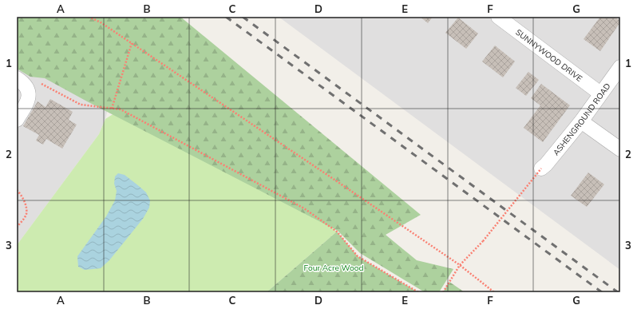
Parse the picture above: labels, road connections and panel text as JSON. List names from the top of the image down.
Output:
{
  "streets": {
    "street": ["SUNNYWOOD DRIVE", "ASHENGROUND ROAD"]
  },
  "crossings": [
    ["SUNNYWOOD DRIVE", "ASHENGROUND ROAD"]
  ],
  "parks": ["Four Acre Wood"],
  "grid": {
    "columns": [
      "A",
      "B",
      "C",
      "D",
      "E",
      "F",
      "G"
    ],
    "rows": ["1", "2", "3"]
  }
}
